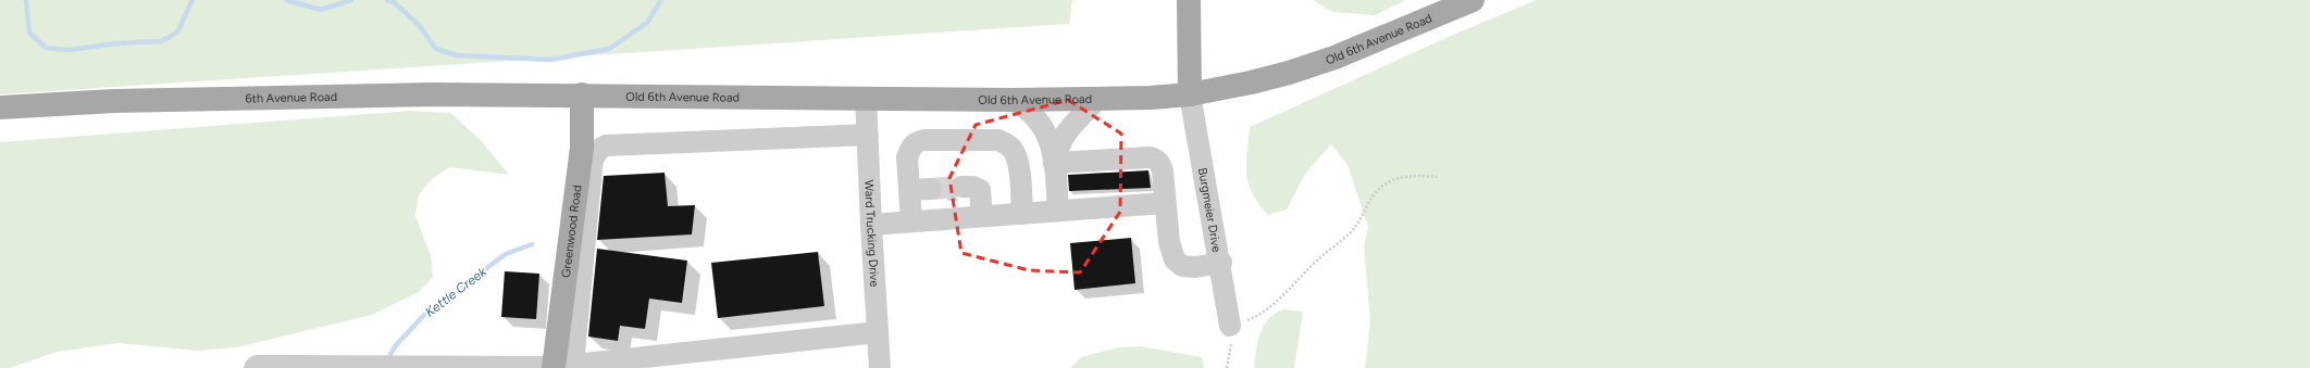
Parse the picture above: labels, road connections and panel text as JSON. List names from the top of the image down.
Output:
{
  "streets": {
    "main road": ["Old 6th Avenue Road", "6th Avenue Road", "Greenwood Road"],
    "street": ["Burgmeier Drive", "Ward Trucking Drive"]
  },
  "crossings": [
    ["Old 6th Avenue Road", "6th Avenue Road"],
    ["Old 6th Avenue Road", "Burgmeier Drive"],
    ["Old 6th Avenue Road", "Greenwood Road"],
    ["Old 6th Avenue Road", "Ward Trucking Drive"],
    ["6th Avenue Road", "Greenwood Road"]
  ],
  "water": ["Kettle Creek"]
}
